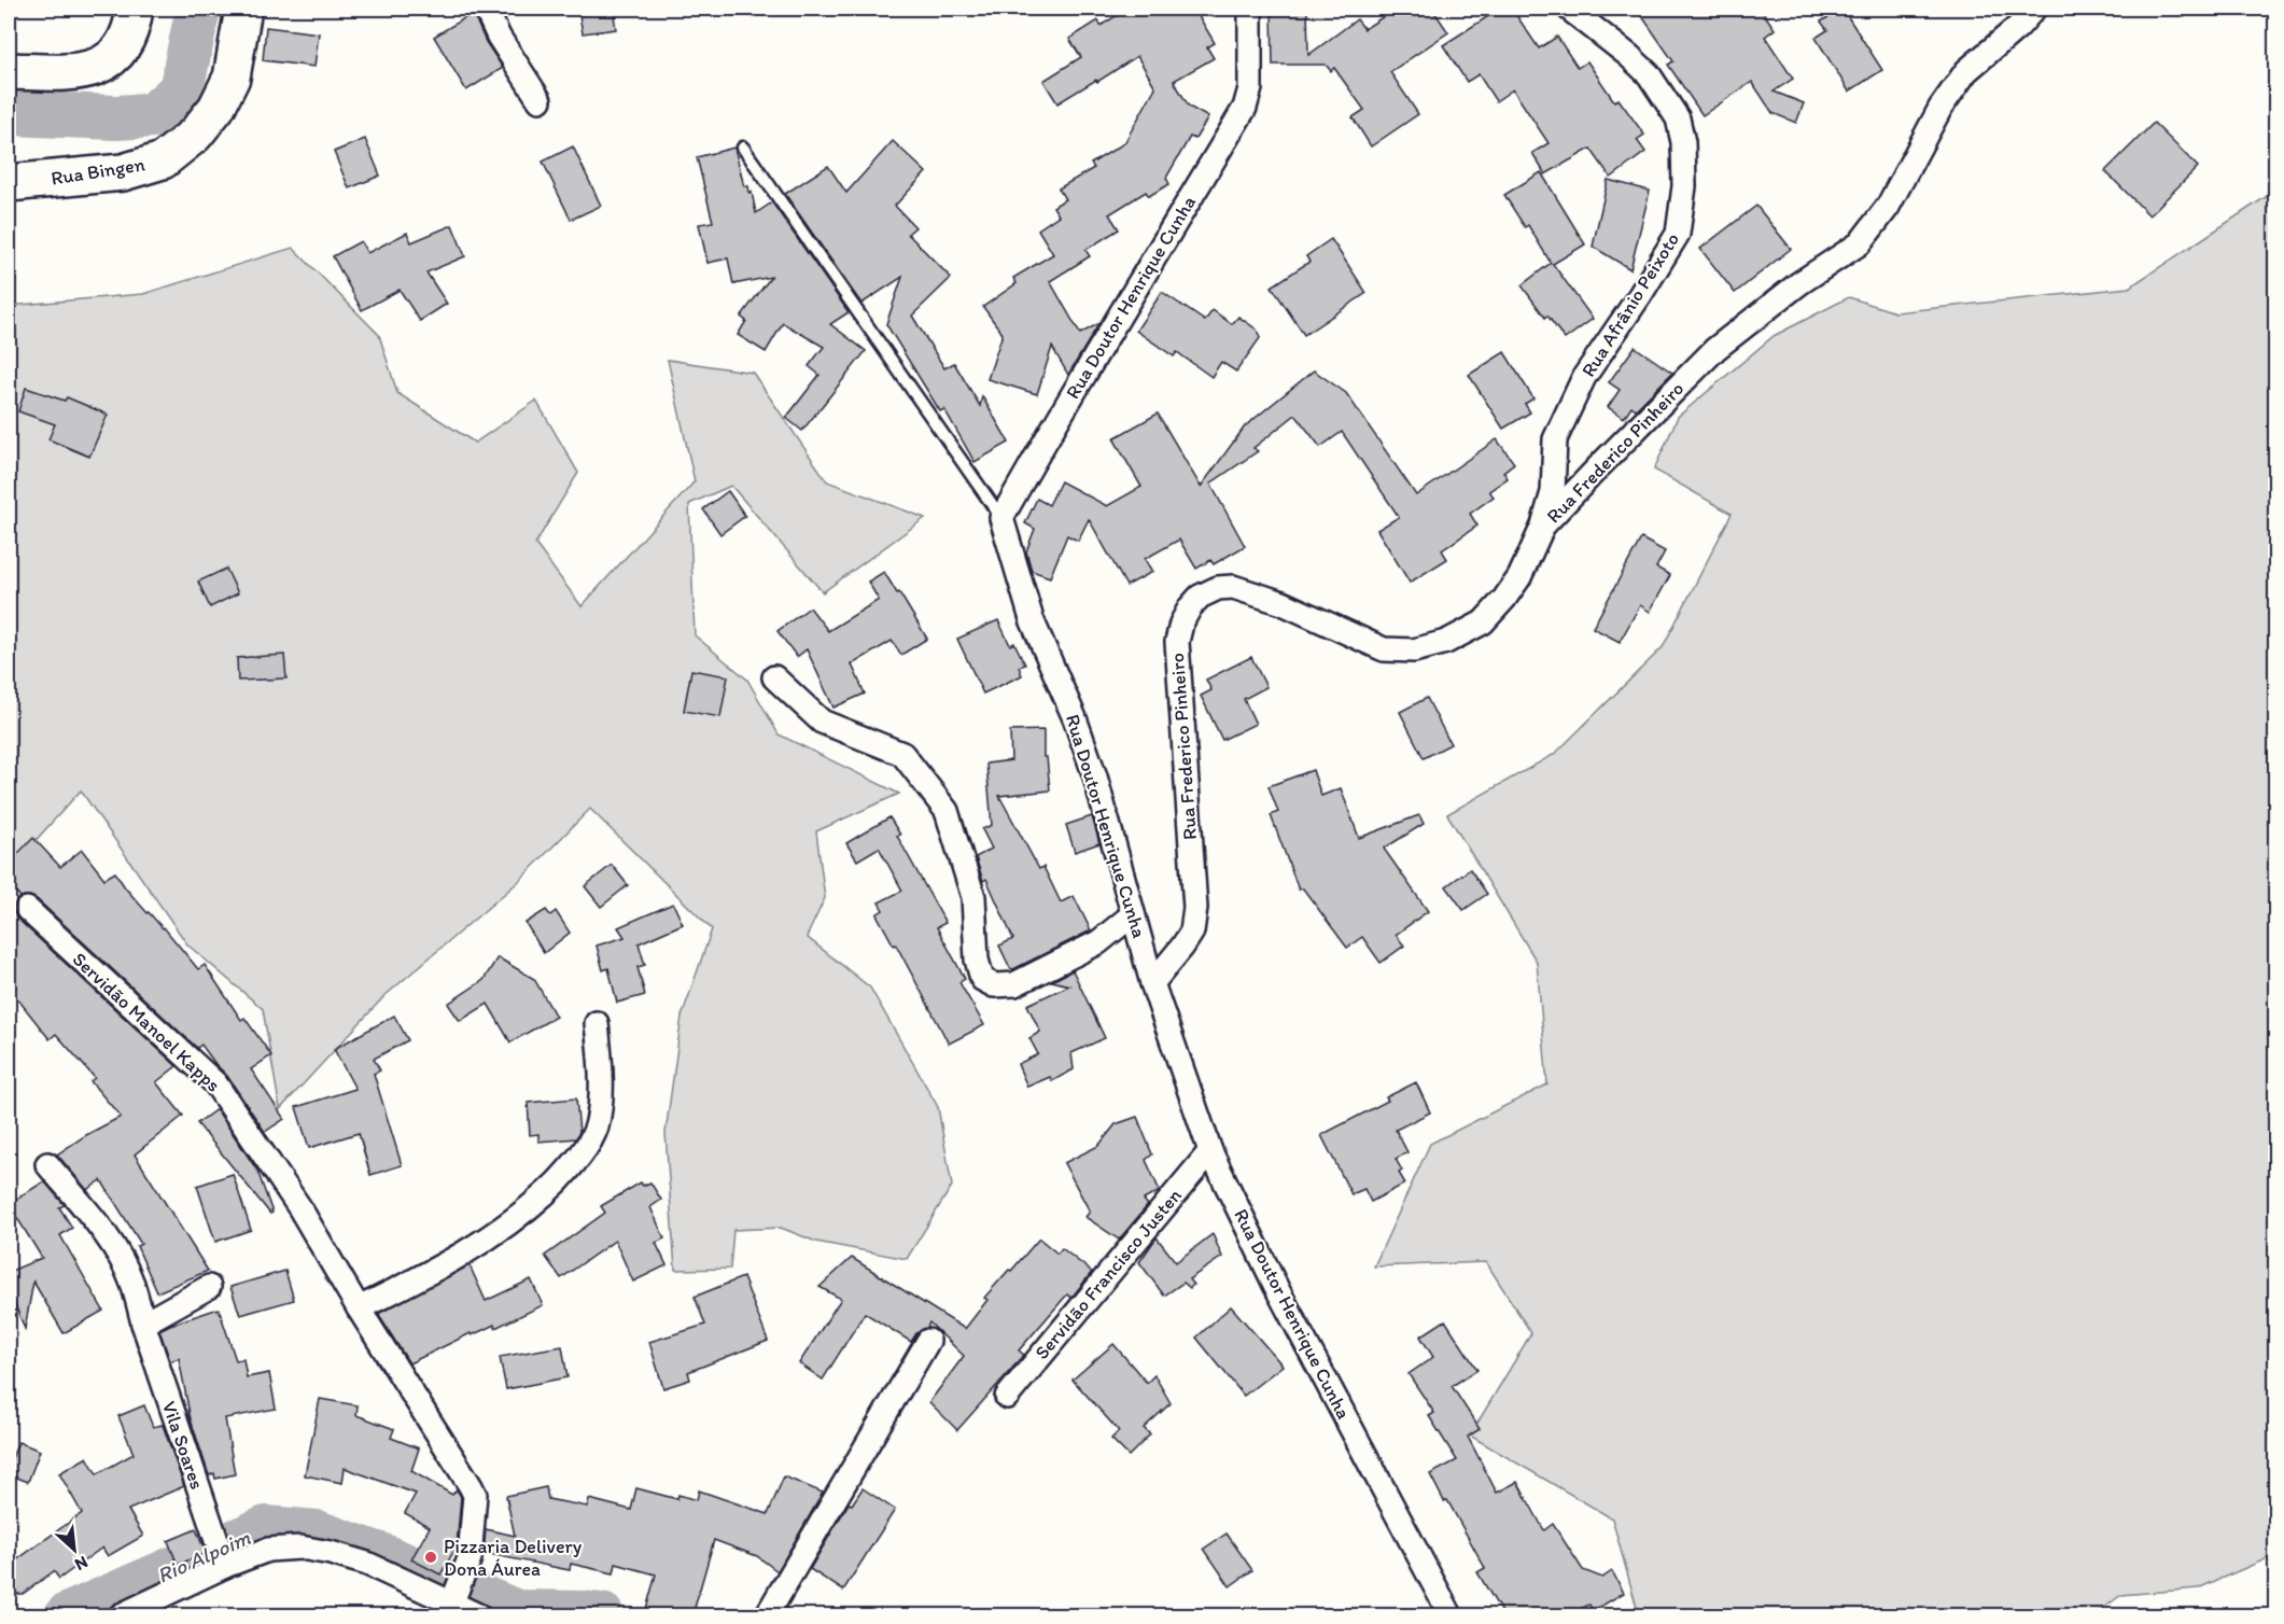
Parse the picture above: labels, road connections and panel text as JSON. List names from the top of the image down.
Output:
{
  "streets": {
    "main road": ["Rua Bingen"],
    "street": [
      "Rua Doutor Henrique Cunha",
      "Rua Afrânio Peixoto",
      "Rua Frederico Pinheiro",
      "Servidão Manoel Kapps",
      "Servidão Francisco Justen",
      "Vila Soares"
    ]
  },
  "crossings": [
    ["Rua Doutor Henrique Cunha", "Rua Frederico Pinheiro"],
    ["Rua Doutor Henrique Cunha", "Servidão Francisco Justen"],
    ["Rua Afrânio Peixoto", "Rua Frederico Pinheiro"]
  ],
  "water": ["Rio Alpoim"],
  "places": ["Pizzaria Delivery Dona Áurea"],
  "north": "bottom right"
}
